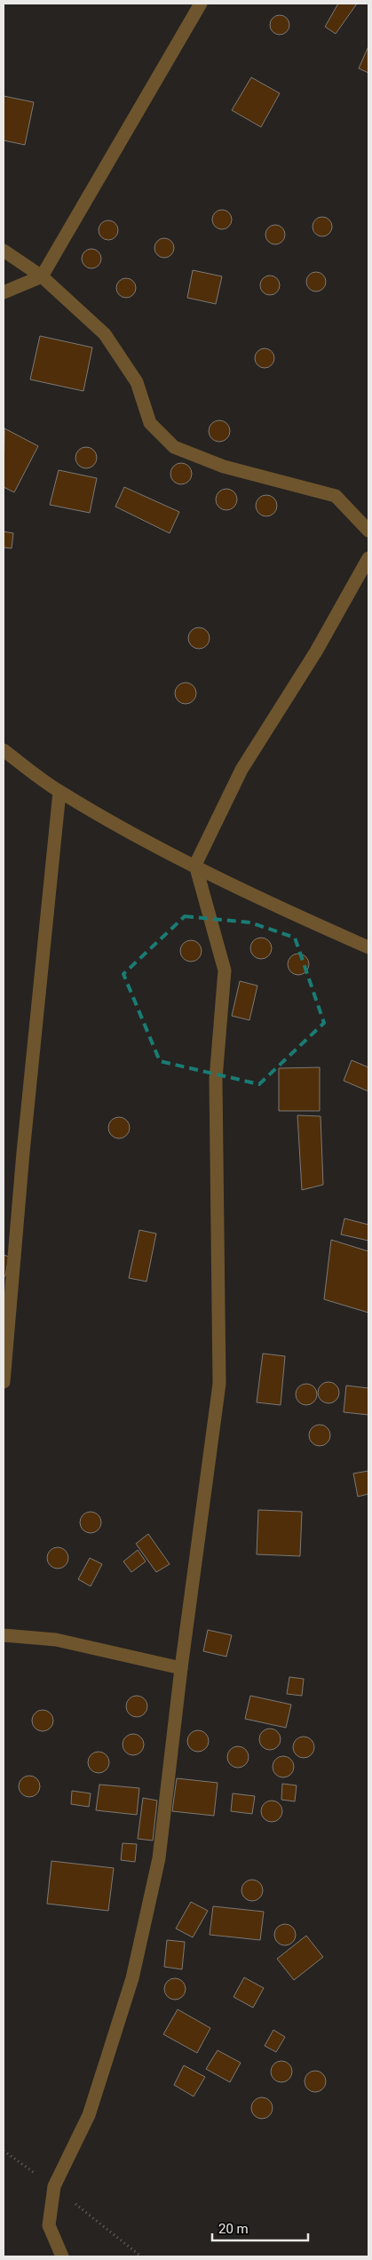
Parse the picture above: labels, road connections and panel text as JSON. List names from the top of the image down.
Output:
{
  "scale_bar": "20 m"
}
